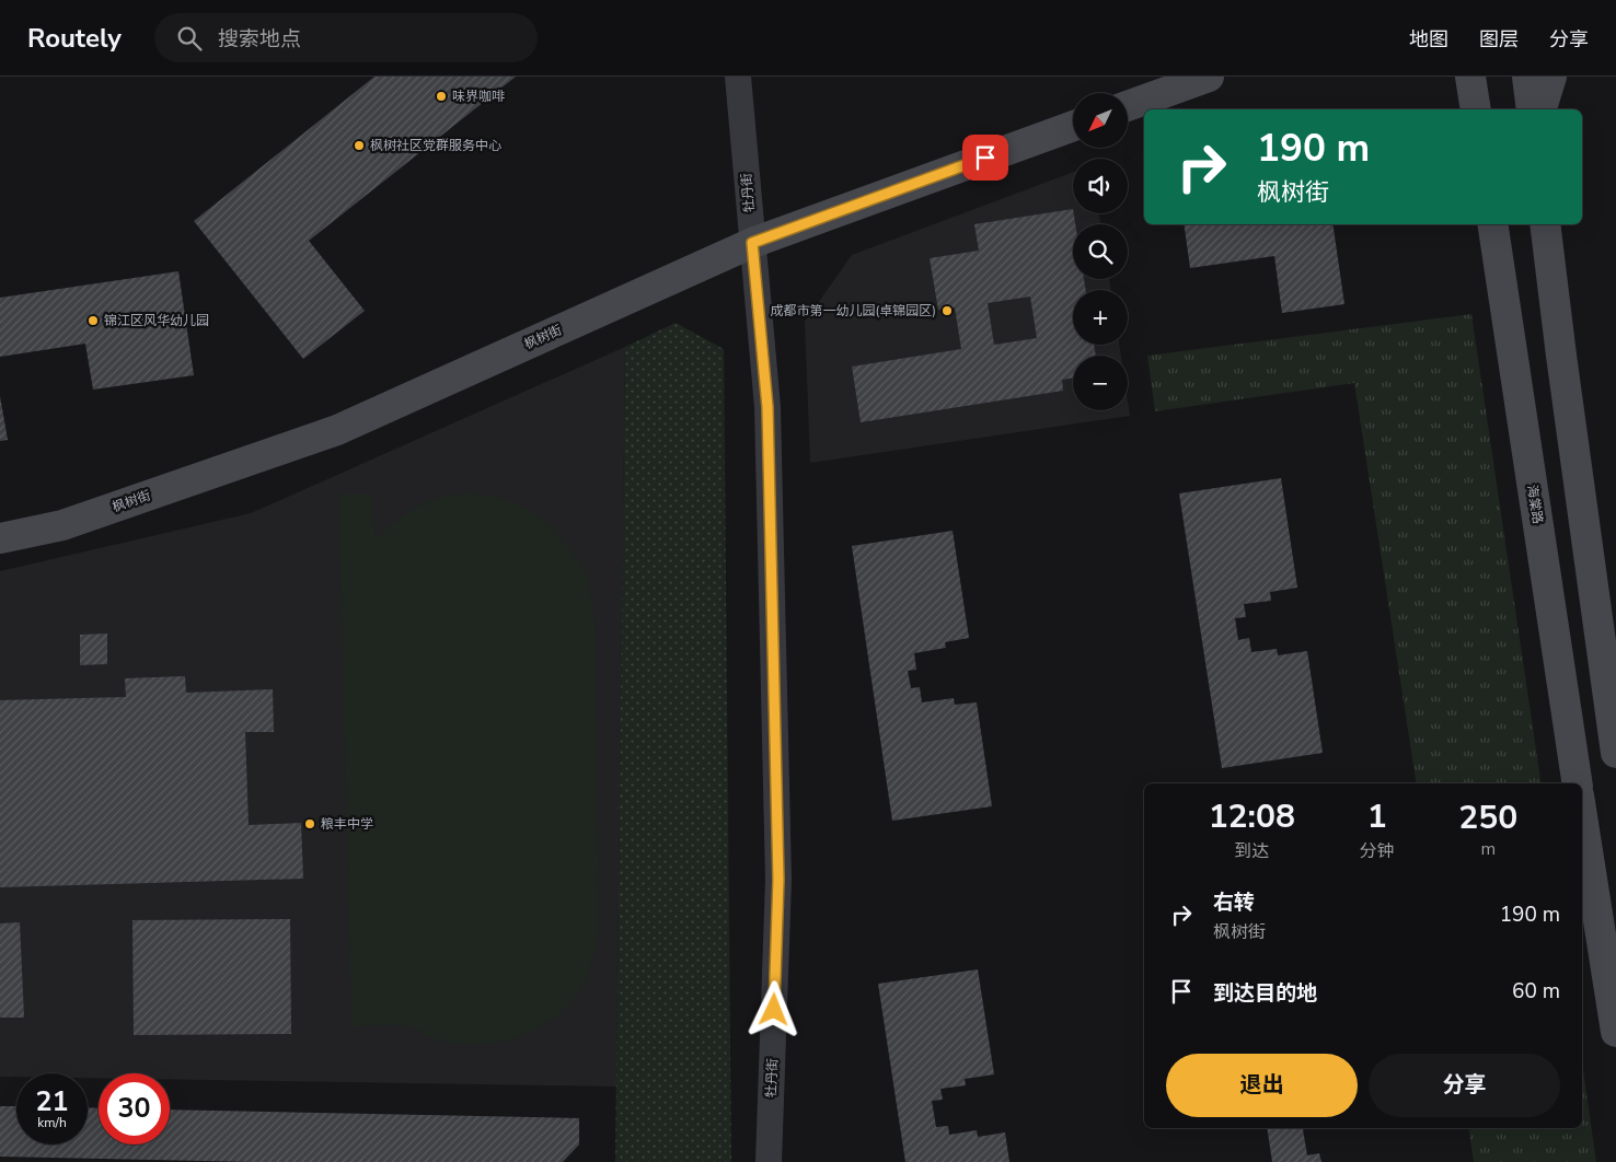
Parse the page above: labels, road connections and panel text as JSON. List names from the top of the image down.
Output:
{
  "streets": {
    "main road": ["枫树街", "海棠路"],
    "street": ["牡丹街"]
  },
  "crossings": [
    ["牡丹街", "枫树街"]
  ],
  "places": [
    "味界咖啡",
    "枫树社区党群服务中心",
    "成都市第一幼儿园(卓锦园区)",
    "锦江区风华幼儿园",
    "粮丰中学"
  ],
  "north": "bottom left",
  "page": {
    "header": "Routely",
    "search": "搜索地点",
    "nav": ["地图", "图层", "分享"],
    "map_buttons": ["+", "−"],
    "turn": ["190 m", "枫树街"],
    "eta": [
      "12:08",
      "到达",
      "1",
      "分钟",
      "250",
      "m"
    ],
    "list": [
      {
        "name": "右转",
        "note": "枫树街",
        "value": "190 m"
      },
      {
        "name": "到达目的地",
        "value": "60 m"
      }
    ],
    "buttons": ["退出", "分享"],
    "speed": "21 km/h",
    "limit": "30"
  }
}
